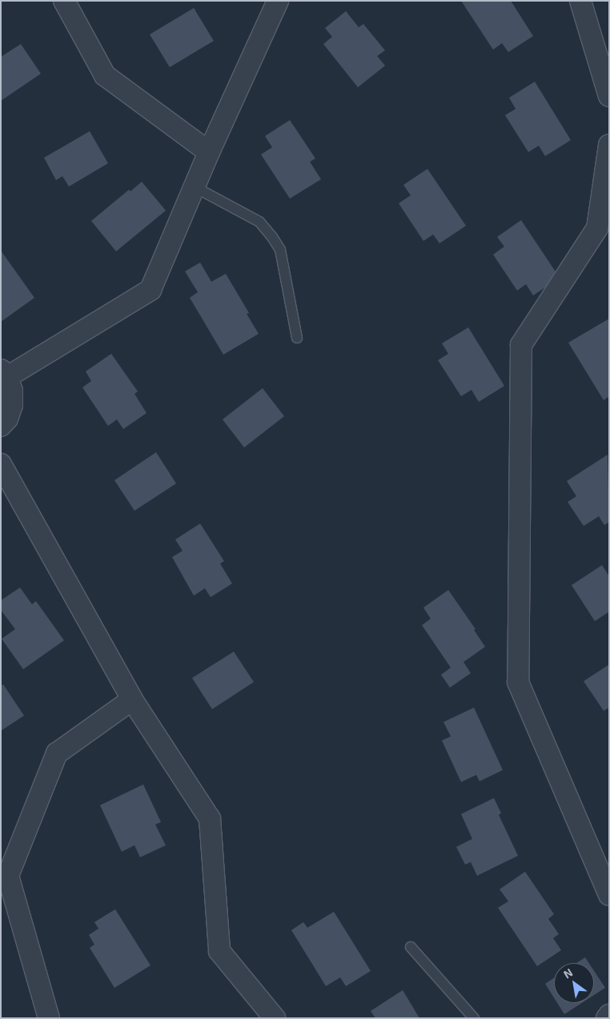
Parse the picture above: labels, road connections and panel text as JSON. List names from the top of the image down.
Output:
{
  "north": "top left"
}
